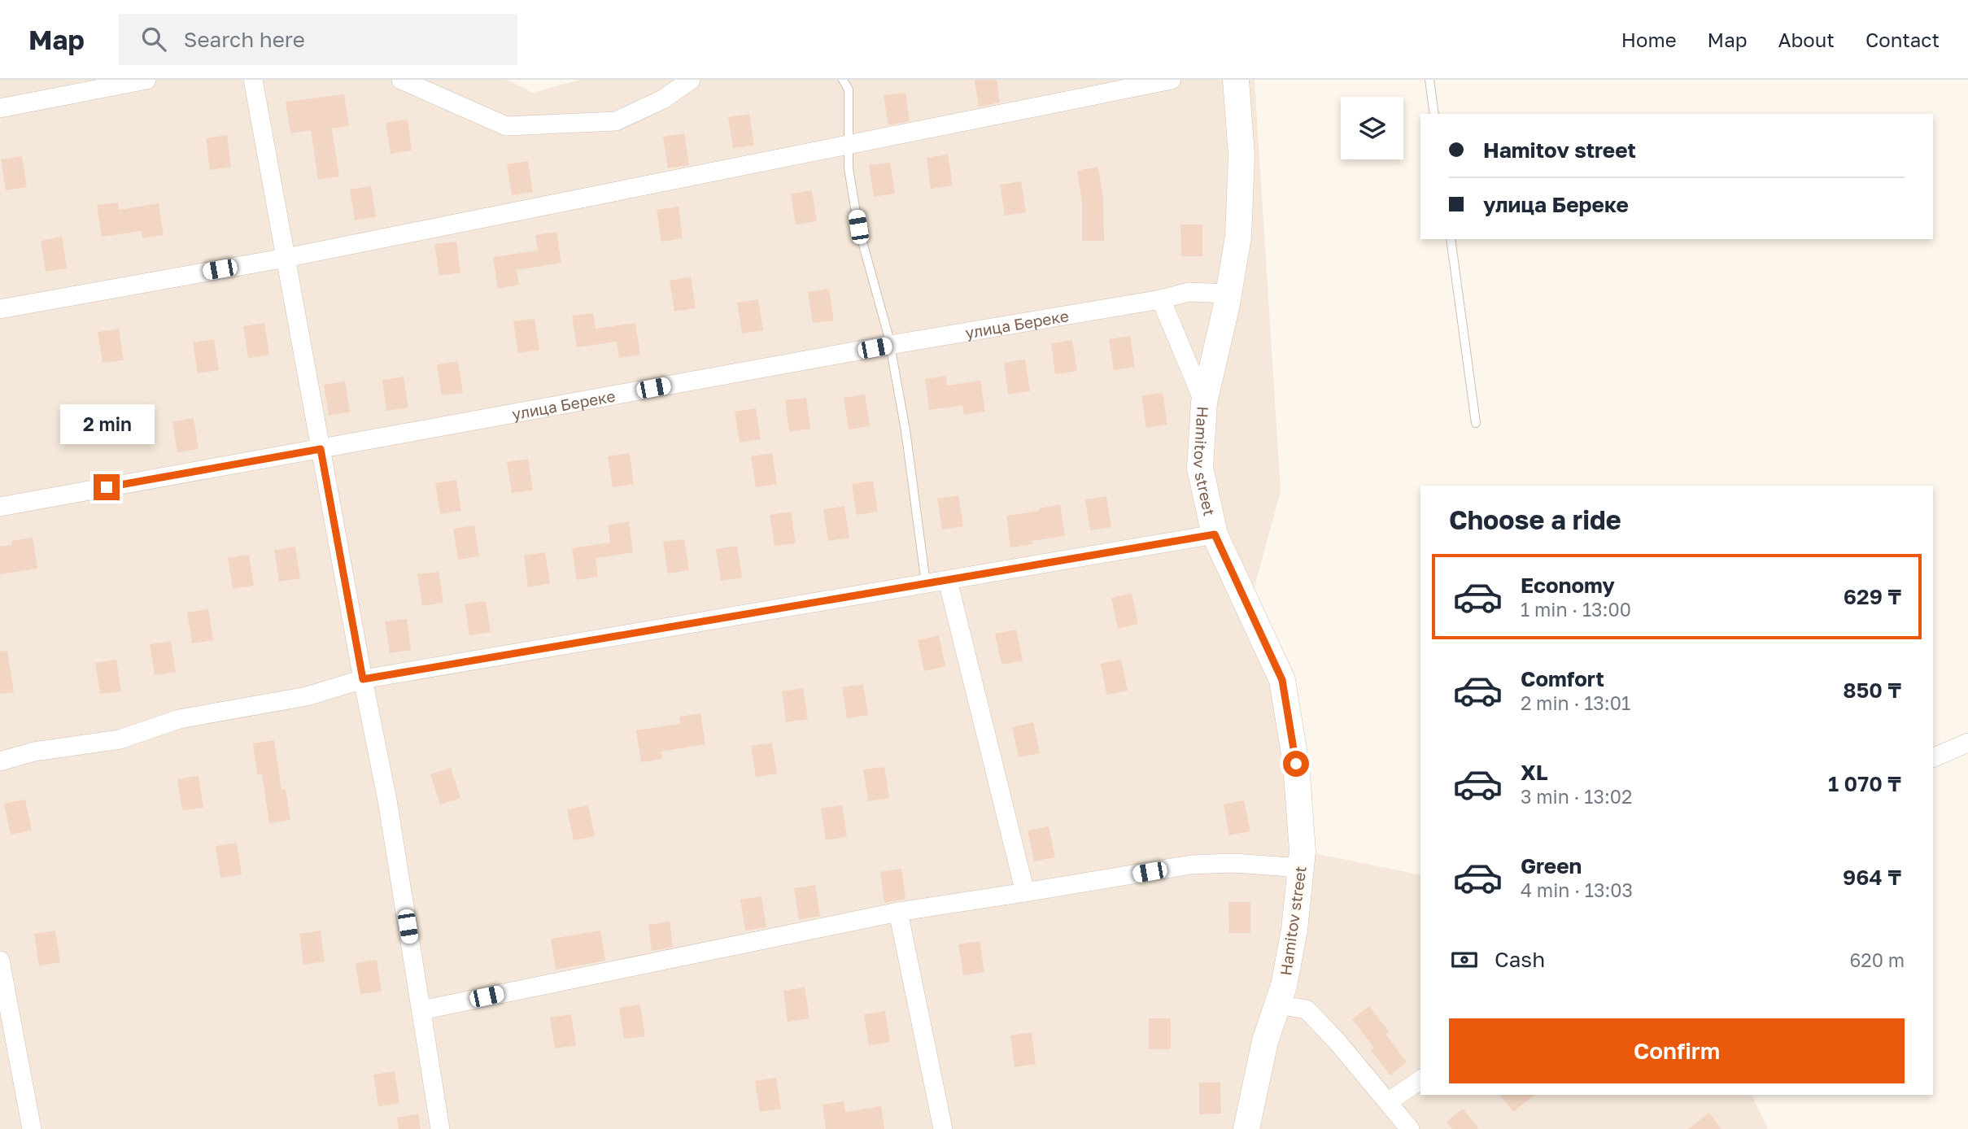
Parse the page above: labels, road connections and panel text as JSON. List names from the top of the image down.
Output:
{
  "streets": {
    "street": ["улица Береке", "Hamitov street"]
  },
  "crossings": [
    ["улица Береке", "Hamitov street"]
  ],
  "page": {
    "header": "Map",
    "search": "Search here",
    "nav": [
      "Home",
      "Map",
      "About",
      "Contact"
    ],
    "banner": ["Hamitov street", "улица Береке"],
    "bubble": "2 min",
    "heading": "Choose a ride",
    "list": [
      {
        "name": "Economy",
        "note": "1 min · 13:00",
        "value": "629 ₸"
      },
      {
        "name": "Comfort",
        "note": "2 min · 13:01",
        "value": "850 ₸"
      },
      {
        "name": "XL",
        "note": "3 min · 13:02",
        "value": "1 070 ₸"
      },
      {
        "name": "Green",
        "note": "4 min · 13:03",
        "value": "964 ₸"
      }
    ],
    "pay": ["Cash", "620 m"],
    "buttons": "Confirm"
  }
}
